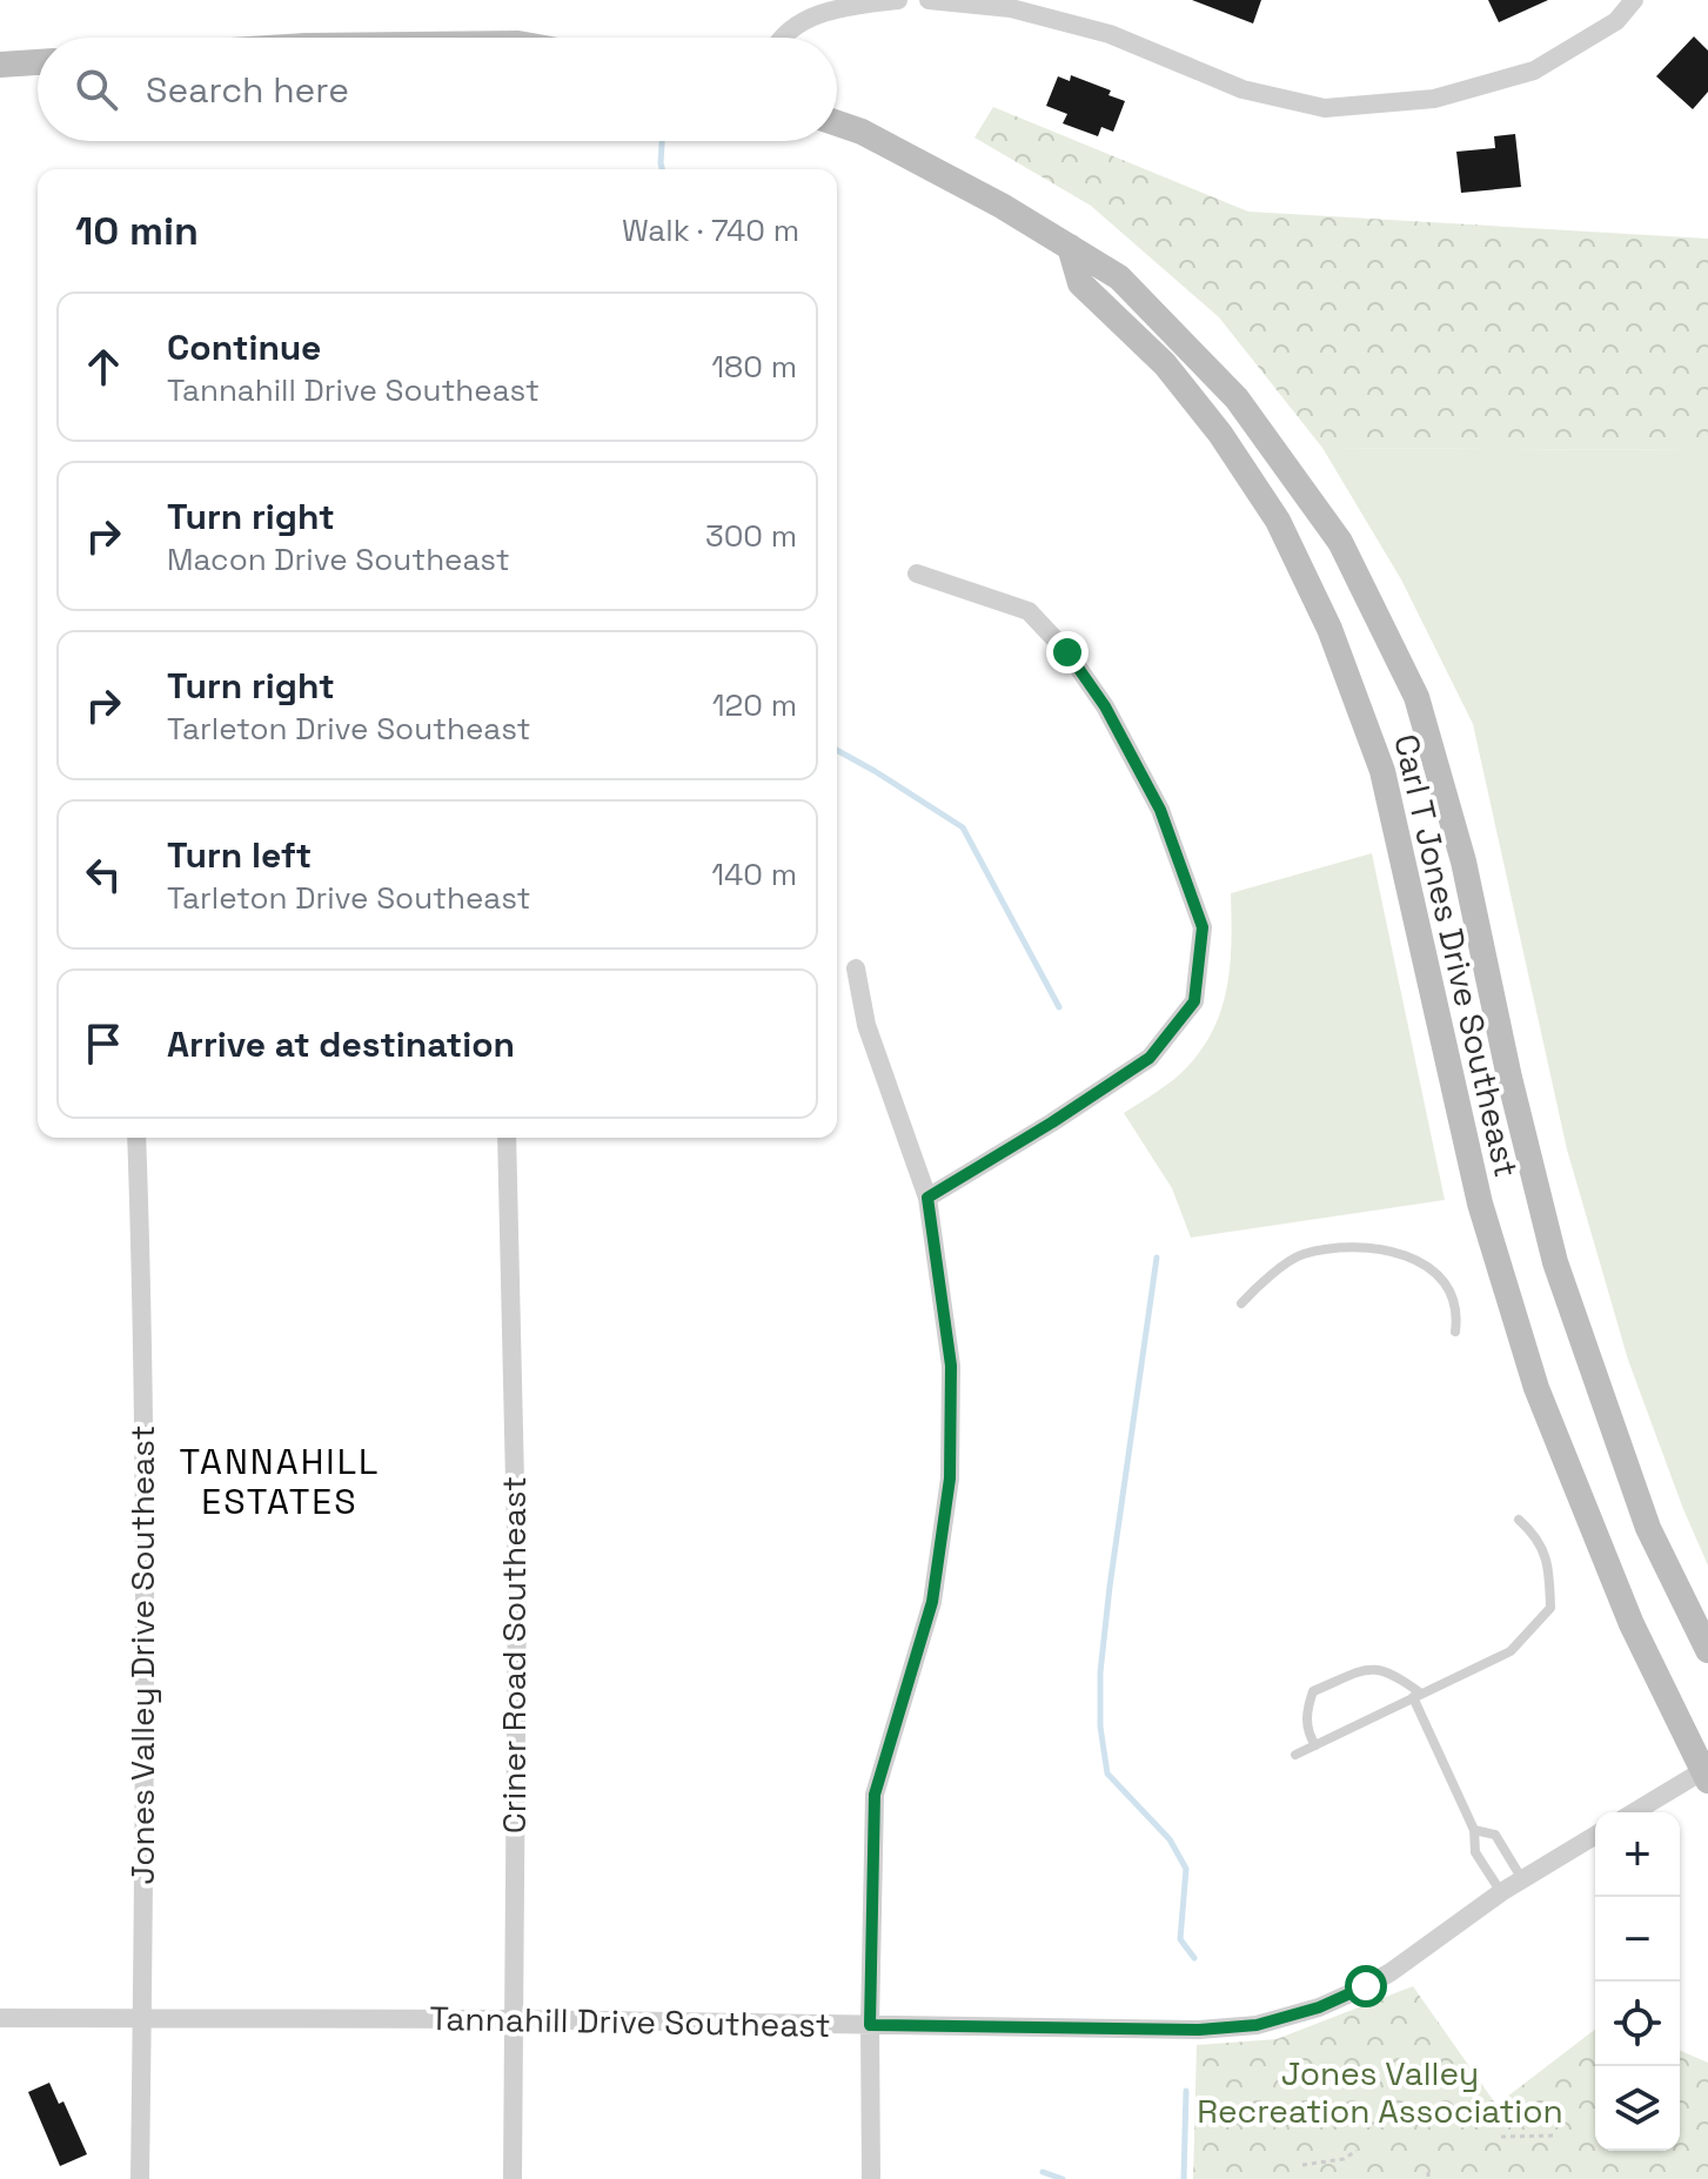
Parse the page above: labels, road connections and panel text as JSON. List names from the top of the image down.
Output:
{
  "streets": {
    "main road": ["Carl T Jones Drive Southeast"],
    "street": ["Jones Valley Drive Southeast", "Criner Road Southeast", "Tannahill Drive Southeast"]
  },
  "crossings": [
    ["Jones Valley Drive Southeast", "Tannahill Drive Southeast"],
    ["Criner Road Southeast", "Tannahill Drive Southeast"]
  ],
  "districts": ["TANNAHILL ESTATES"],
  "parks": ["Jones Valley Recreation Association"],
  "page": {
    "search": "Search here",
    "heading": ["10 min", "Walk · 740 m"],
    "list": [
      ["Continue", "Tannahill Drive Southeast", "180 m"],
      ["Turn right", "Macon Drive Southeast", "300 m"],
      ["Turn right", "Tarleton Drive Southeast", "120 m"],
      ["Turn left", "Tarleton Drive Southeast", "140 m"],
      "Arrive at destination"
    ],
    "map_buttons": ["+", "−"]
  }
}
